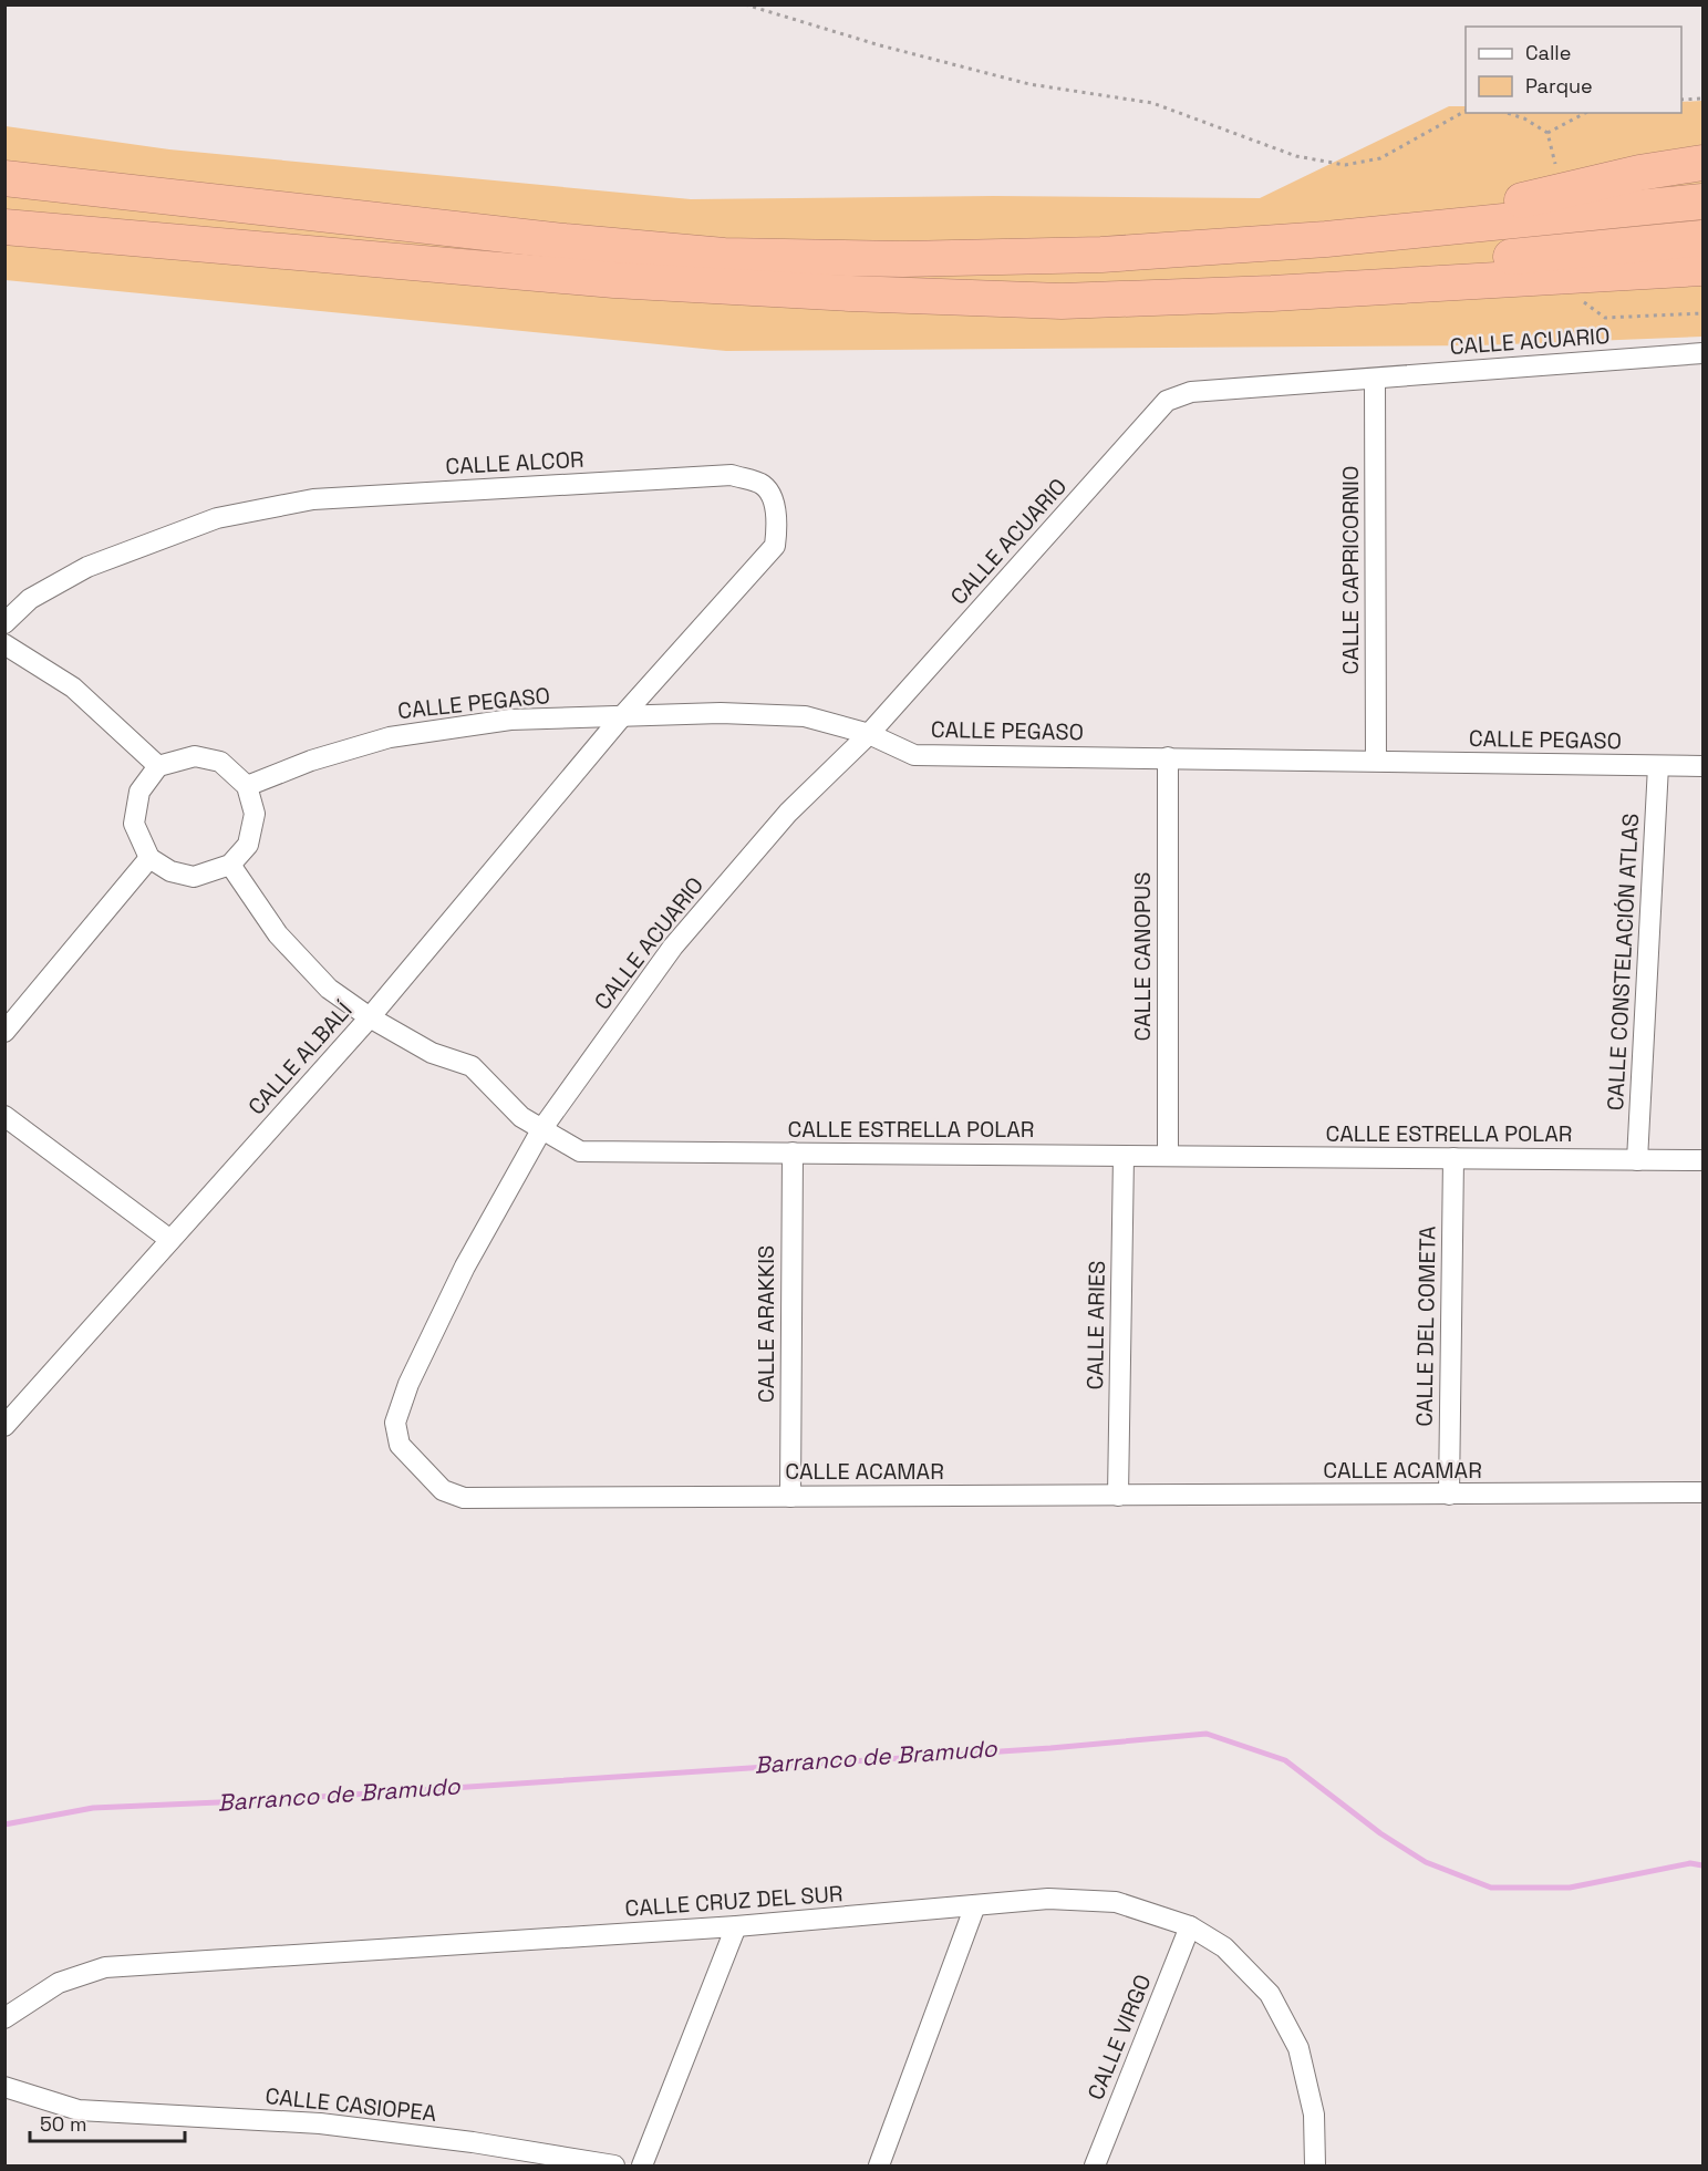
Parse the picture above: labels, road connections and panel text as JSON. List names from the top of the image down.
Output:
{
  "streets": {
    "street": [
      "CALLE ACUARIO",
      "CALLE ALCOR",
      "CALLE CAPRICORNIO",
      "CALLE PEGASO",
      "CALLE CANOPUS",
      "CALLE CONSTELACIÓN ATLAS",
      "CALLE ALBALÍ",
      "CALLE ESTRELLA POLAR",
      "CALLE ARAKKIS",
      "CALLE ARIES",
      "CALLE DEL COMETA",
      "CALLE ACAMAR",
      "CALLE CRUZ DEL SUR",
      "CALLE VIRGO",
      "CALLE CASIOPEA"
    ]
  },
  "crossings": [
    ["CALLE ACUARIO", "CALLE CAPRICORNIO"],
    ["CALLE ACUARIO", "CALLE PEGASO"],
    ["CALLE ACUARIO", "CALLE ESTRELLA POLAR"],
    ["CALLE ACUARIO", "CALLE ACAMAR"],
    ["CALLE ALCOR", "CALLE PEGASO"],
    ["CALLE ALCOR", "CALLE ALBALÍ"],
    ["CALLE CAPRICORNIO", "CALLE PEGASO"],
    ["CALLE PEGASO", "CALLE CANOPUS"],
    ["CALLE PEGASO", "CALLE CONSTELACIÓN ATLAS"],
    ["CALLE PEGASO", "CALLE ALBALÍ"],
    ["CALLE PEGASO", "CALLE ESTRELLA POLAR"],
    ["CALLE CANOPUS", "CALLE ESTRELLA POLAR"],
    ["CALLE CONSTELACIÓN ATLAS", "CALLE ESTRELLA POLAR"],
    ["CALLE ALBALÍ", "CALLE ESTRELLA POLAR"],
    ["CALLE ESTRELLA POLAR", "CALLE ARAKKIS"],
    ["CALLE ESTRELLA POLAR", "CALLE ARIES"],
    ["CALLE ESTRELLA POLAR", "CALLE DEL COMETA"],
    ["CALLE ESTRELLA POLAR", "CALLE ACAMAR"],
    ["CALLE ARAKKIS", "CALLE ACAMAR"],
    ["CALLE ARIES", "CALLE ACAMAR"],
    ["CALLE DEL COMETA", "CALLE ACAMAR"],
    ["CALLE CRUZ DEL SUR", "CALLE VIRGO"]
  ],
  "water": ["Barranco de Bramudo"],
  "legend": ["Calle", "Parque"],
  "scale_bar": "50 m"
}
